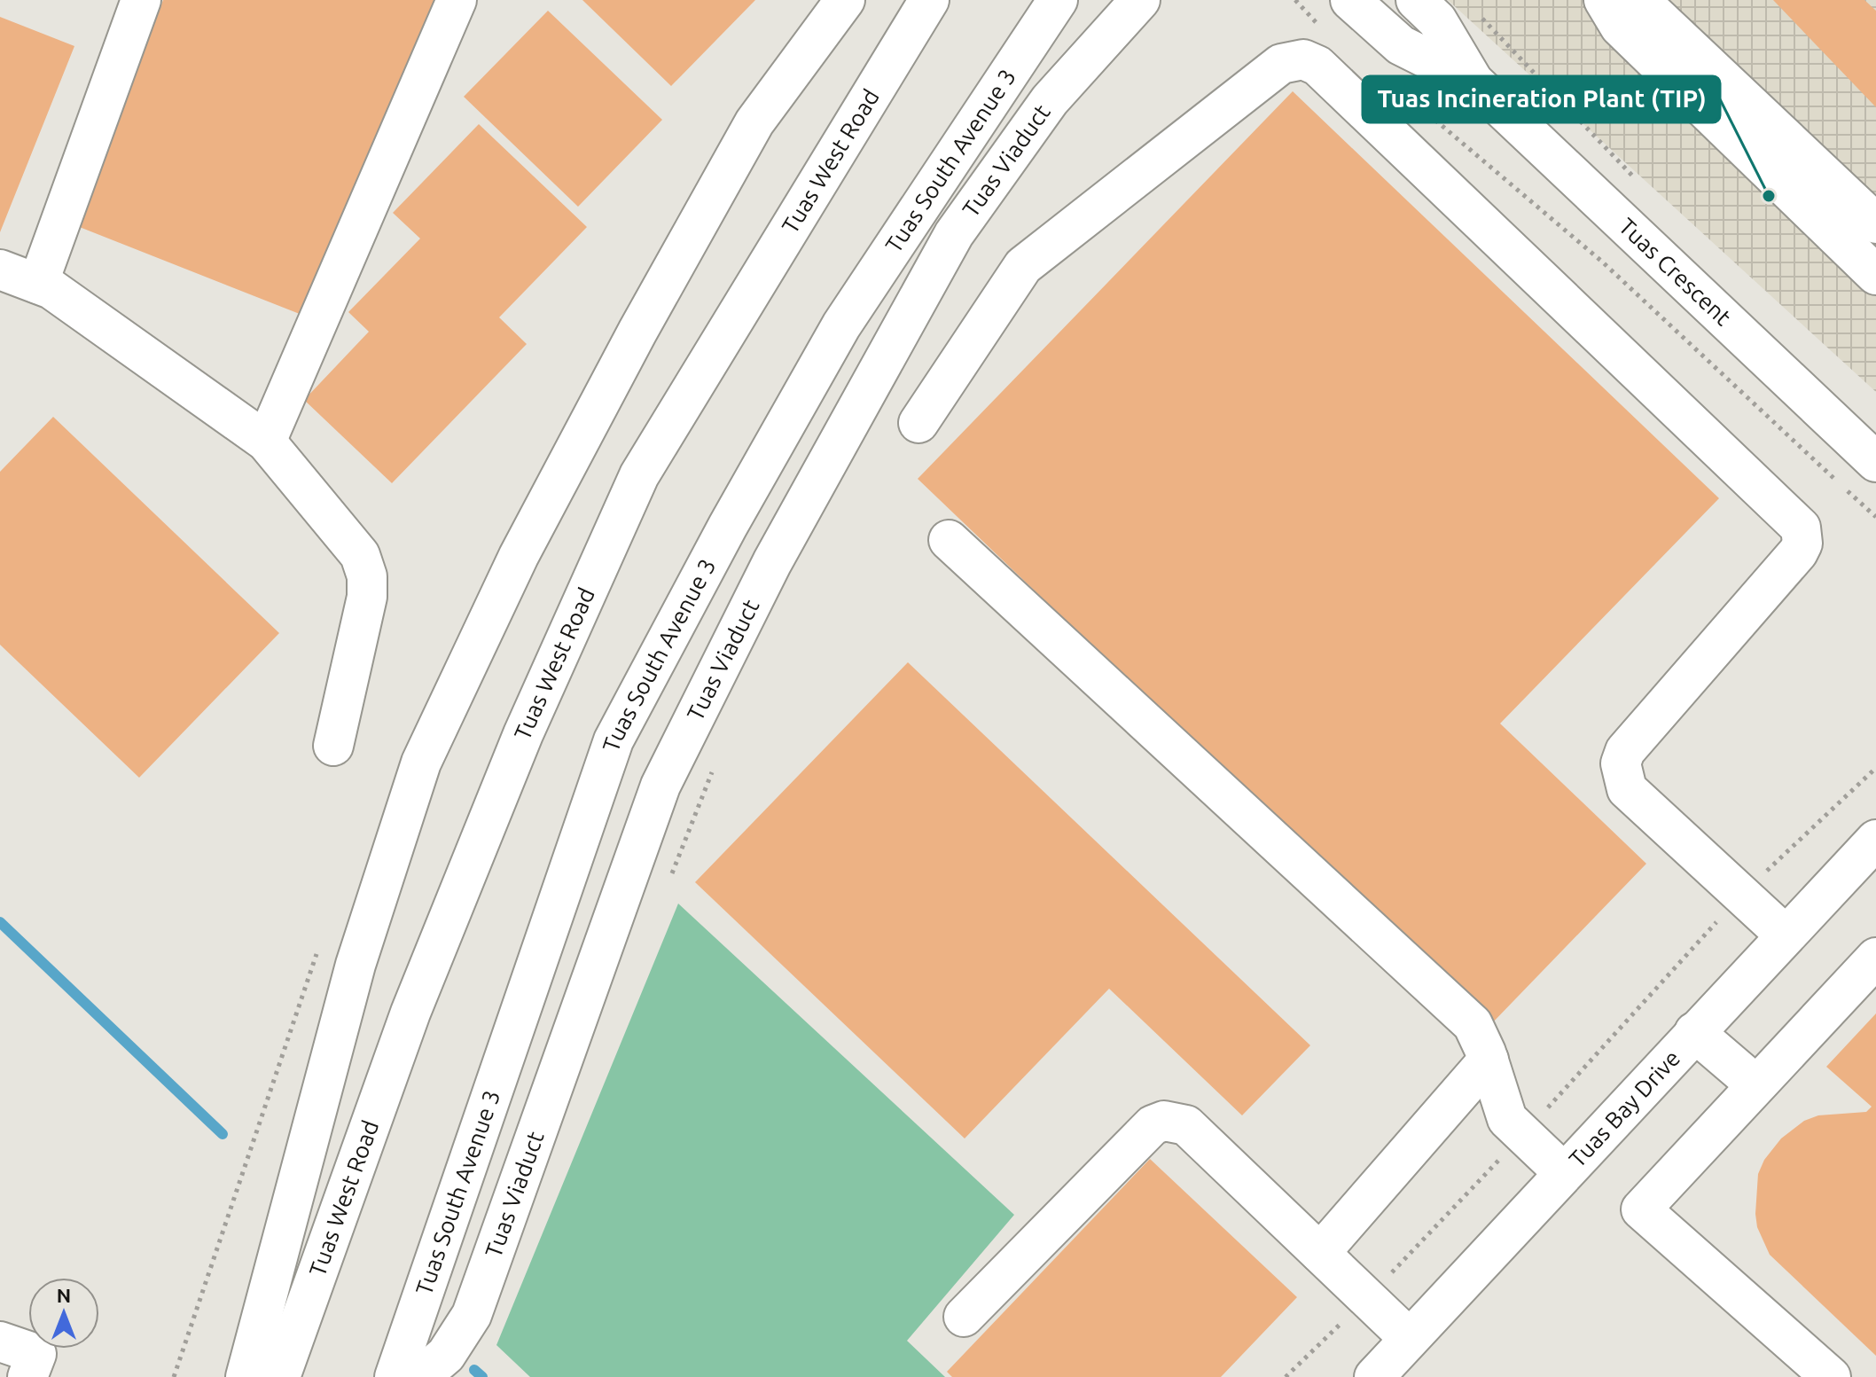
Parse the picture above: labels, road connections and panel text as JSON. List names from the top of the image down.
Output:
{
  "streets": {
    "main road": [
      "Tuas West Road",
      "Tuas Viaduct",
      "Tuas South Avenue 3",
      "Tuas Crescent",
      "Tuas Bay Drive"
    ]
  },
  "crossings": [
    ["Tuas Viaduct", "Tuas South Avenue 3"]
  ],
  "places": ["Tuas Incineration Plant (TIP)"],
  "north": "top"
}
